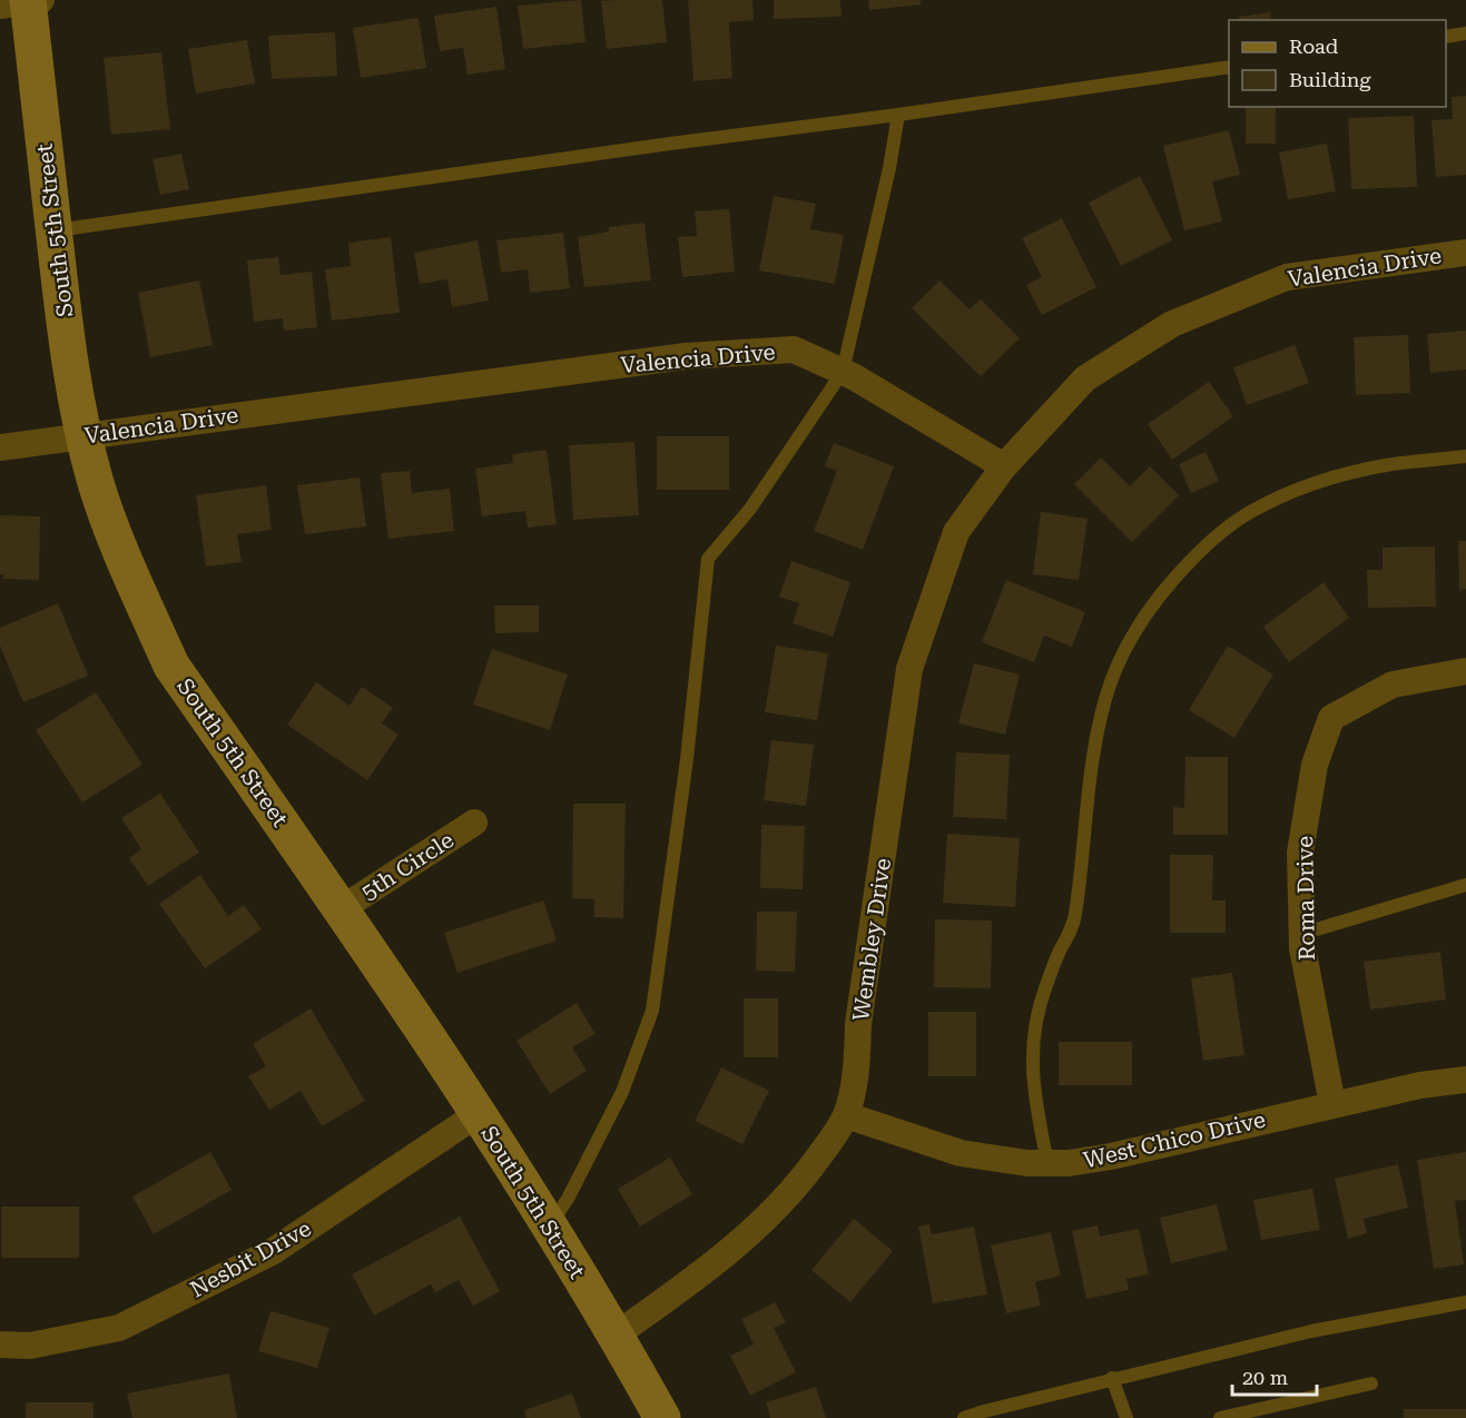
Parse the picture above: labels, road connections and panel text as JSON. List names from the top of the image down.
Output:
{
  "streets": {
    "street": [
      "South 5th Street",
      "Valencia Drive",
      "5th Circle",
      "Roma Drive",
      "Wembley Drive",
      "West Chico Drive",
      "Nesbit Drive"
    ]
  },
  "crossings": [
    ["South 5th Street", "Valencia Drive"],
    ["South 5th Street", "5th Circle"],
    ["South 5th Street", "Wembley Drive"],
    ["South 5th Street", "Nesbit Drive"],
    ["Valencia Drive", "Wembley Drive"],
    ["Roma Drive", "West Chico Drive"],
    ["Wembley Drive", "West Chico Drive"]
  ],
  "legend": ["Road", "Building"],
  "scale_bar": "20 m"
}
